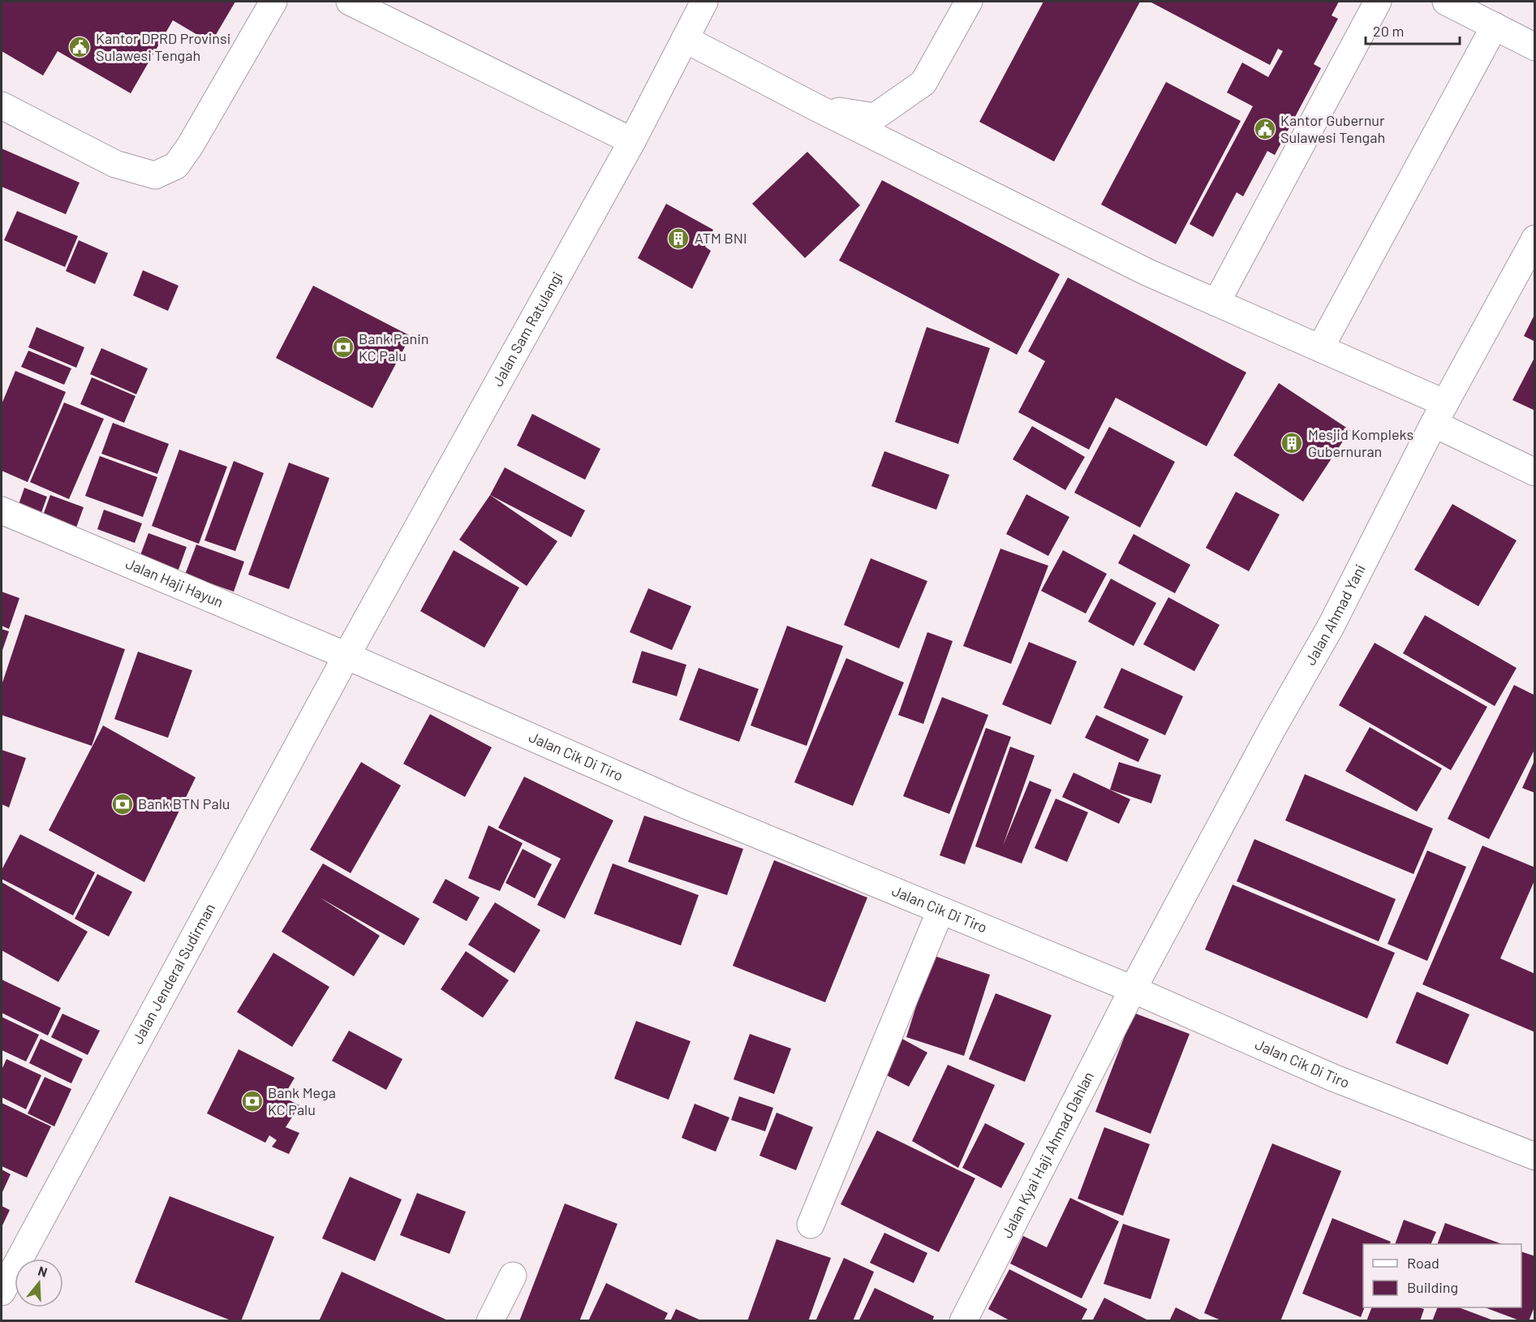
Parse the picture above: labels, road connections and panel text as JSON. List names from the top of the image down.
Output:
{
  "streets": {
    "main road": [
      "Jalan Sam Ratulangi",
      "Jalan Haji Hayun",
      "Jalan Ahmad Yani",
      "Jalan Cik Di Tiro",
      "Jalan Jenderal Sudirman",
      "Jalan Kyai Haji Ahmad Dahlan"
    ]
  },
  "crossings": [
    ["Jalan Sam Ratulangi", "Jalan Haji Hayun"],
    ["Jalan Sam Ratulangi", "Jalan Cik Di Tiro"],
    ["Jalan Sam Ratulangi", "Jalan Jenderal Sudirman"],
    ["Jalan Haji Hayun", "Jalan Cik Di Tiro"],
    ["Jalan Haji Hayun", "Jalan Jenderal Sudirman"],
    ["Jalan Ahmad Yani", "Jalan Cik Di Tiro"],
    ["Jalan Ahmad Yani", "Jalan Kyai Haji Ahmad Dahlan"],
    ["Jalan Cik Di Tiro", "Jalan Jenderal Sudirman"],
    ["Jalan Cik Di Tiro", "Jalan Kyai Haji Ahmad Dahlan"]
  ],
  "places": {
    "public building": ["Kantor DPRD Provinsi Sulawesi Tengah", "Kantor Gubernur Sulawesi Tengah"],
    "building": ["ATM BNI", "Mesjid Kompleks Gubernuran"],
    "bank": ["Bank Panin KC Palu", "Bank BTN Palu", "Bank Mega KC Palu"]
  },
  "legend": ["Road", "Building"],
  "scale_bar": "20 m",
  "north": "top"
}
